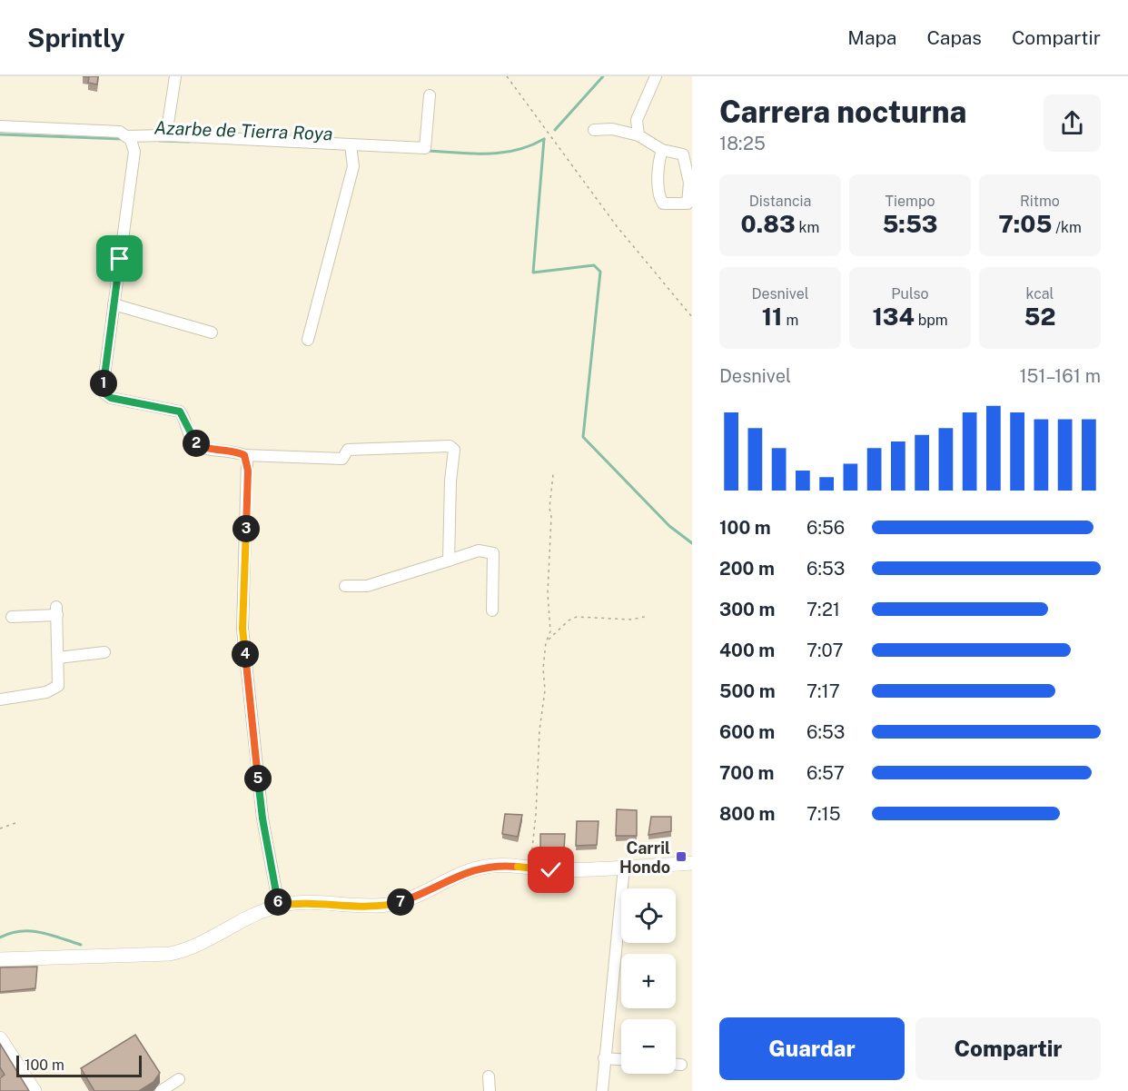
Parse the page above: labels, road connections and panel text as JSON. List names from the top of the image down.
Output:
{
  "water": ["Azarbe de Tierra Roya"],
  "places": {
    "transit": ["Carril Hondo"]
  },
  "scale_bar": "100 m",
  "page": {
    "header": "Sprintly",
    "nav": ["Mapa", "Capas", "Compartir"],
    "heading": ["Carrera nocturna", "18:25"],
    "stats": [
      ["Distancia", "0.83 km"],
      ["Tiempo", "5:53"],
      ["Ritmo", "7:05 /km"],
      ["Desnivel", "11 m"],
      ["Pulso", "134 bpm"],
      ["kcal", "52"]
    ],
    "chart": ["Desnivel", "151–161 m"],
    "pins": [
      "1",
      "2",
      "3",
      "4",
      "5",
      "6",
      "7"
    ],
    "list": [
      {
        "name": "100 m",
        "note": "6:56"
      },
      {
        "name": "200 m",
        "note": "6:53"
      },
      {
        "name": "300 m",
        "note": "7:21"
      },
      {
        "name": "400 m",
        "note": "7:07"
      },
      {
        "name": "500 m",
        "note": "7:17"
      },
      {
        "name": "600 m",
        "note": "6:53"
      },
      {
        "name": "700 m",
        "note": "6:57"
      },
      {
        "name": "800 m",
        "note": "7:15"
      }
    ],
    "map_buttons": ["+", "−"],
    "buttons": ["Guardar", "Compartir"],
    "scale": "100 m"
  }
}
